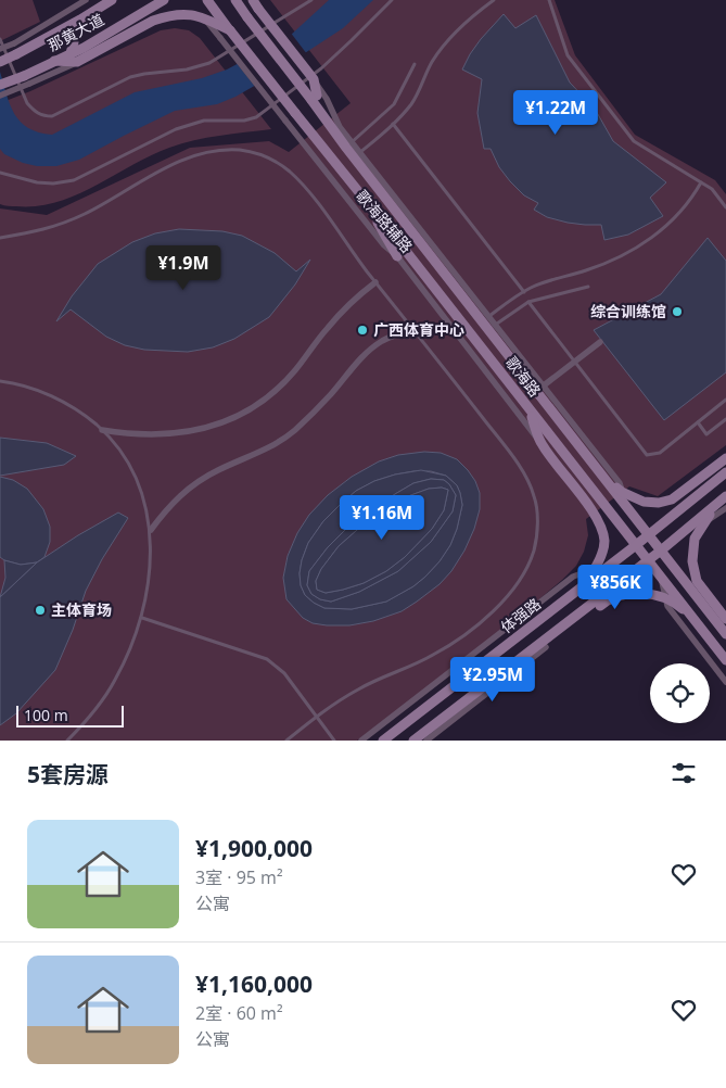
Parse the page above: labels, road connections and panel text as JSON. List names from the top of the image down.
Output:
{
  "streets": {
    "main road": ["那黄大道", "歌海路", "体强路"],
    "street": ["歌海路辅路"]
  },
  "crossings": [
    ["歌海路", "体强路"]
  ],
  "places": ["综合训练馆", "广西体育中心", "主体育场"],
  "scale_bar": "100 m",
  "page": {
    "price": [
      "¥1.22M",
      "¥1.9M",
      "¥1.16M",
      "¥856K",
      "¥2.95M"
    ],
    "scale": "100 m",
    "heading": "5套房源",
    "list": [
      {
        "name": "¥1,900,000",
        "note": "3室 · 95 m² · 公寓"
      },
      {
        "name": "¥1,160,000",
        "note": "2室 · 60 m² · 公寓"
      }
    ]
  }
}
